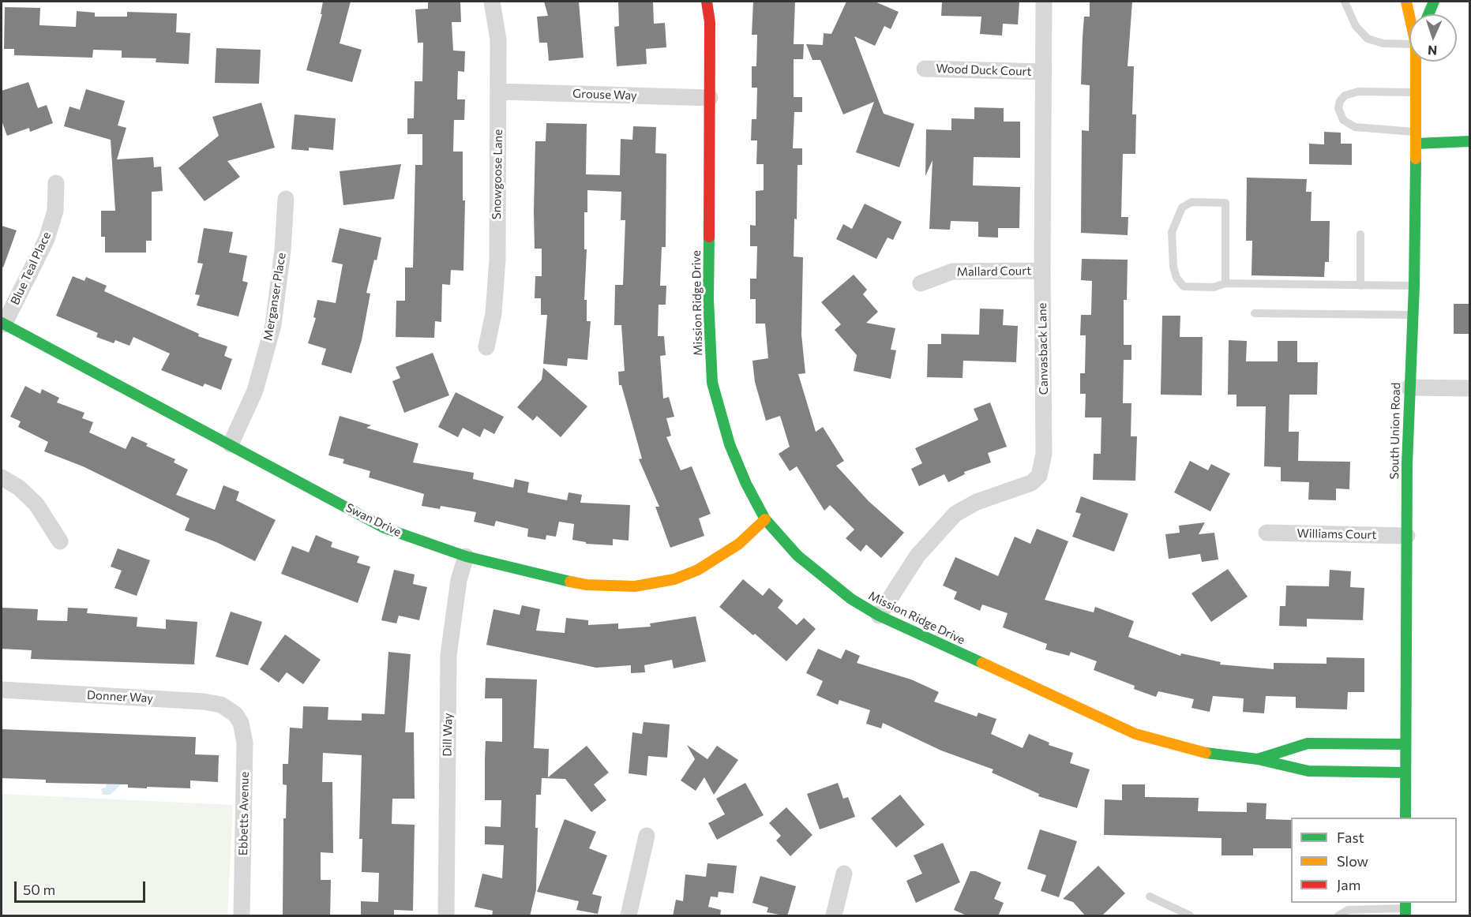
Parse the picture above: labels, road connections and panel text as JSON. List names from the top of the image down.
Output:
{
  "streets": {
    "street": [
      "Wood Duck Court",
      "Grouse Way",
      "Snowgoose Lane",
      "Blue Teal Place",
      "Mallard Court",
      "Merganser Place",
      "Mission Ridge Drive",
      "Canvasback Lane",
      "South Union Road",
      "Swan Drive",
      "Williams Court",
      "Donner Way",
      "Dill Way",
      "Ebbetts Avenue"
    ]
  },
  "crossings": [
    ["Wood Duck Court", "Canvasback Lane"],
    ["Grouse Way", "Snowgoose Lane"],
    ["Grouse Way", "Mission Ridge Drive"],
    ["Blue Teal Place", "Swan Drive"],
    ["Mallard Court", "Canvasback Lane"],
    ["Merganser Place", "Swan Drive"],
    ["Mission Ridge Drive", "Canvasback Lane"],
    ["Mission Ridge Drive", "South Union Road"],
    ["Mission Ridge Drive", "Swan Drive"],
    ["South Union Road", "Williams Court"],
    ["Swan Drive", "Dill Way"],
    ["Donner Way", "Ebbetts Avenue"]
  ],
  "legend": ["Fast", "Slow", "Jam"],
  "scale_bar": "50 m",
  "north": "bottom"
}
